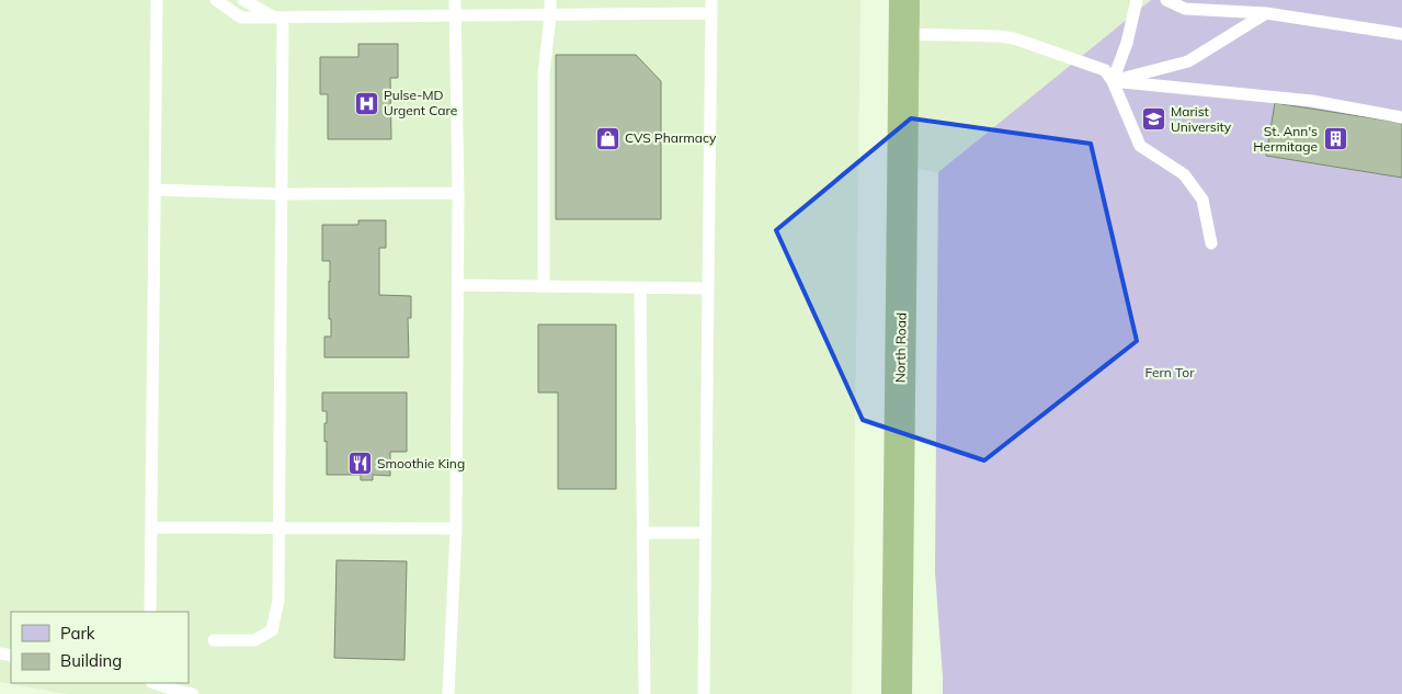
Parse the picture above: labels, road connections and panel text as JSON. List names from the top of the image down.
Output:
{
  "streets": {
    "highway": ["North Road"]
  },
  "parks": ["Fern Tor"],
  "places": {
    "hospital": ["Pulse-MD Urgent Care"],
    "school or university": ["Marist University"],
    "shop": ["CVS Pharmacy"],
    "building": ["St. Ann's Hermitage"],
    "restaurant": ["Smoothie King"]
  },
  "legend": ["Park", "Building"]
}
